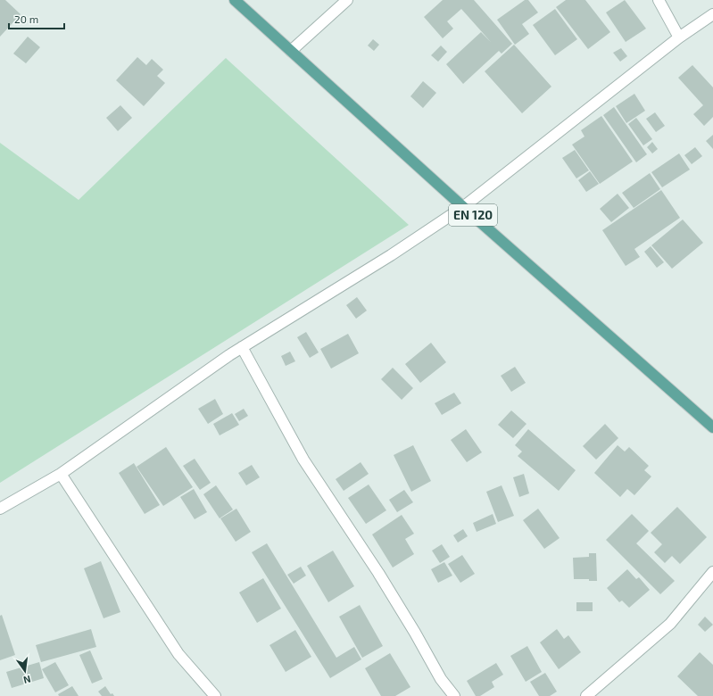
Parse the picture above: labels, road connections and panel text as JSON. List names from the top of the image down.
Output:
{
  "streets": {
    "main road": ["EN 120"]
  },
  "scale_bar": "20 m",
  "north": "bottom"
}
